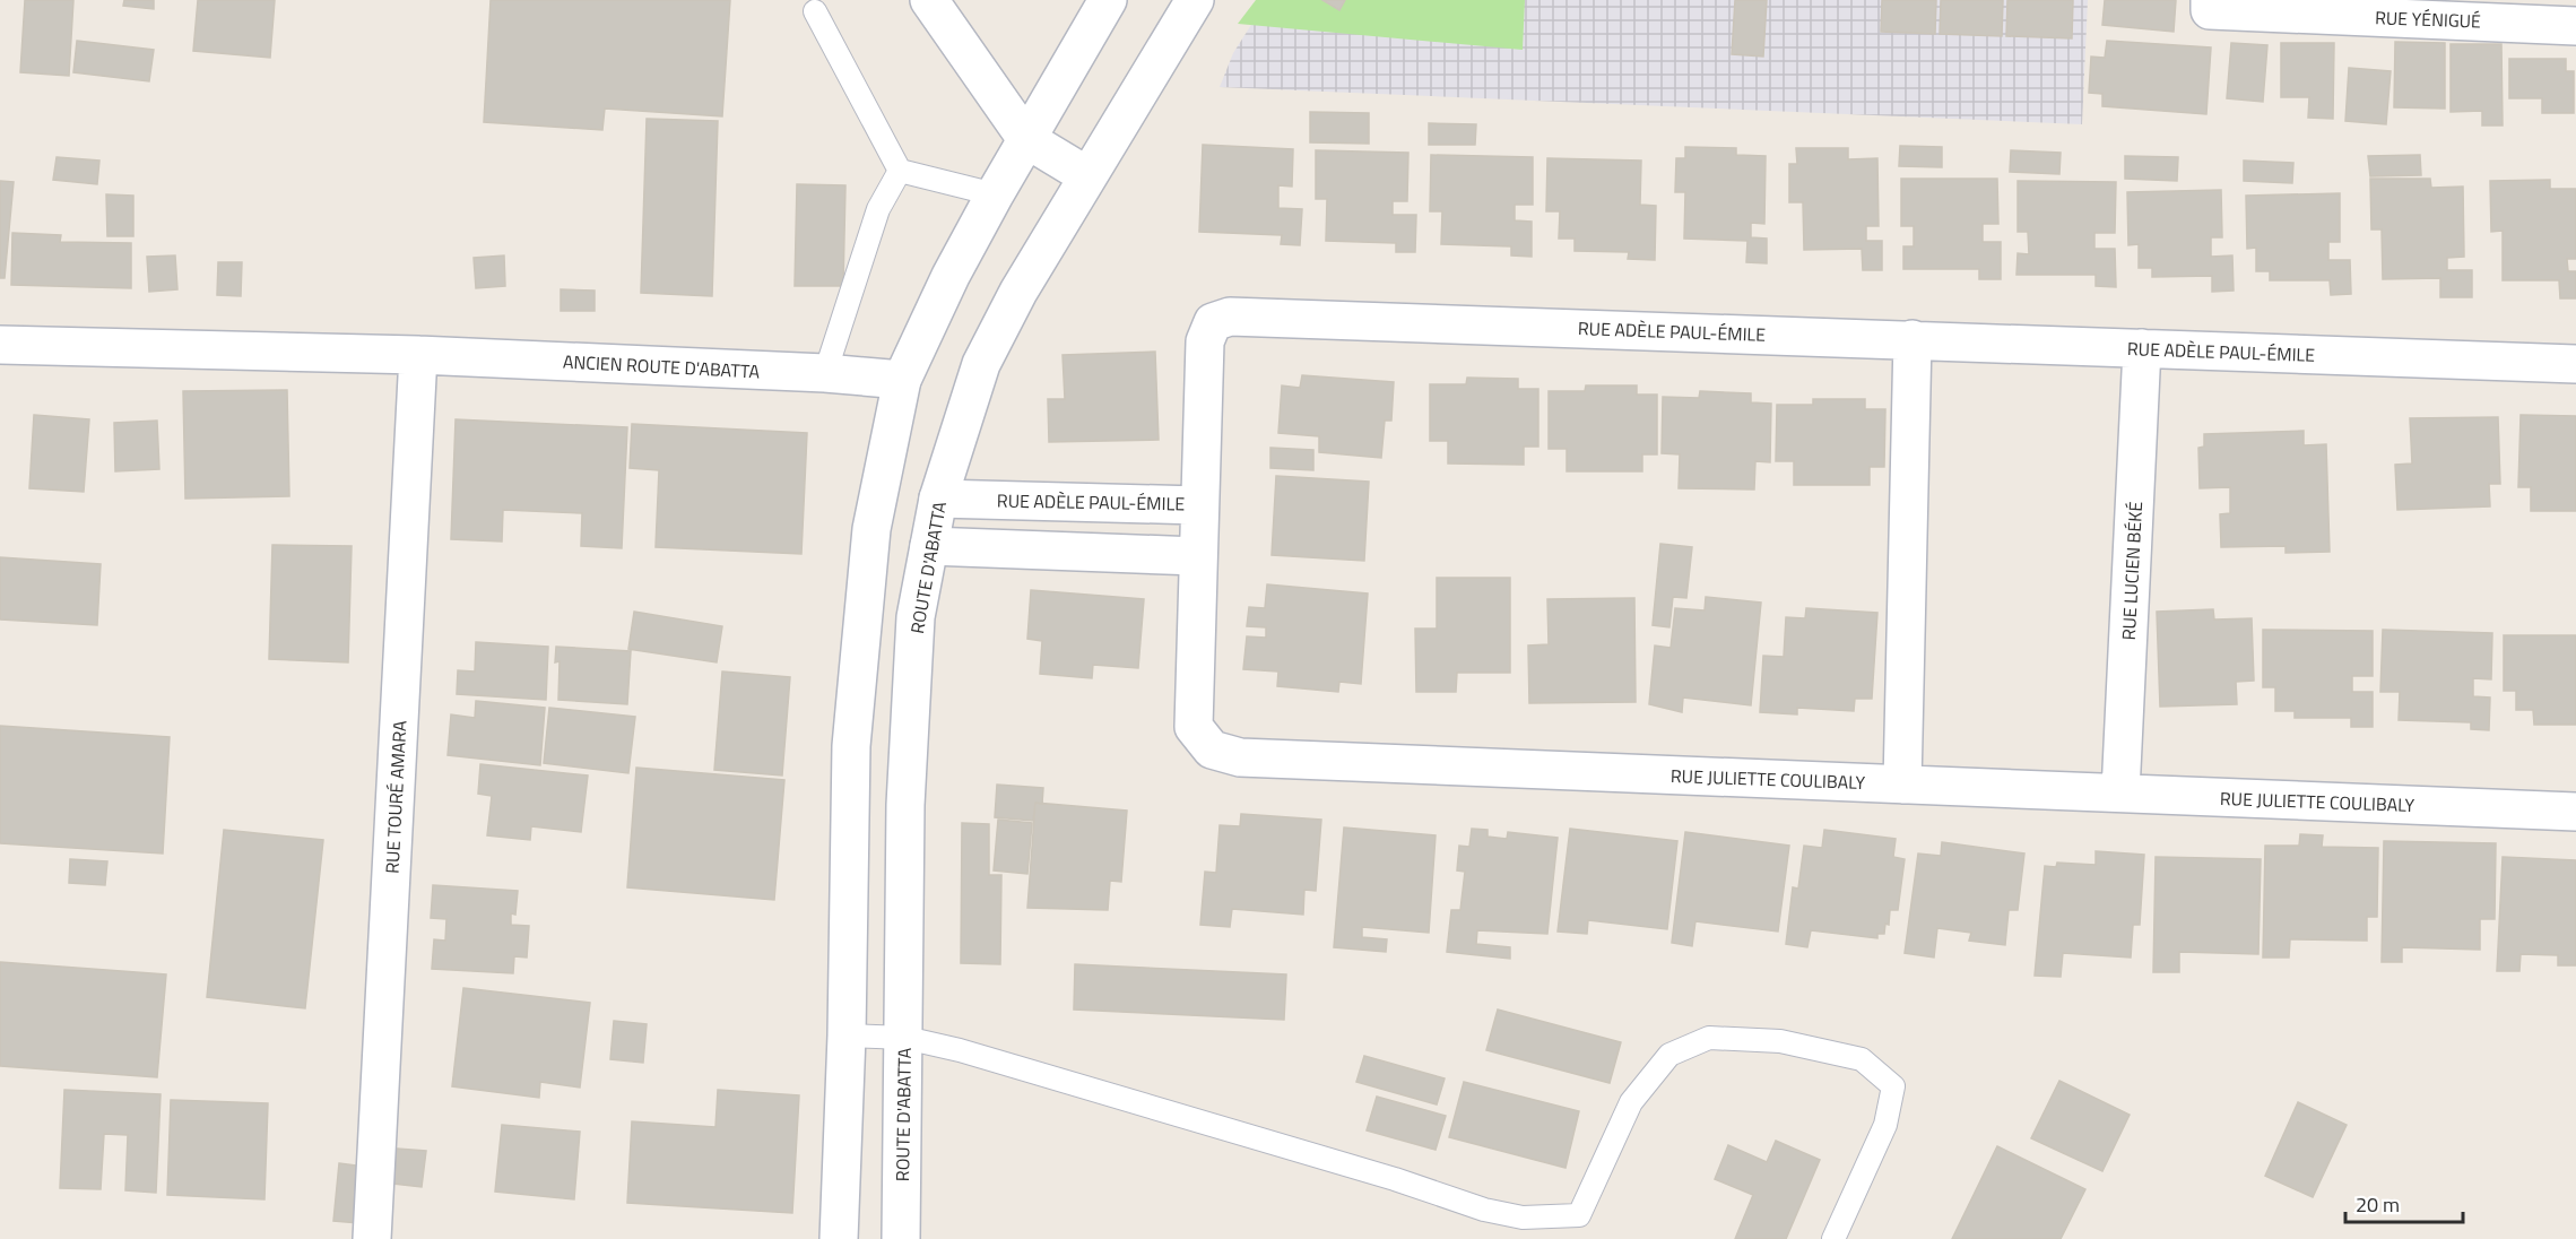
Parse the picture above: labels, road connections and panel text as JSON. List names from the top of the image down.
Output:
{
  "streets": {
    "street": [
      "RUE YÉNIGUÉ",
      "RUE ADÈLE PAUL-ÉMILE",
      "ANCIEN ROUTE D'ABATTA",
      "ROUTE D'ABATTA",
      "RUE LUCIEN BÉKÉ",
      "RUE JULIETTE COULIBALY",
      "RUE TOURÉ AMARA"
    ]
  },
  "crossings": [
    ["RUE ADÈLE PAUL-ÉMILE", "ROUTE D'ABATTA"],
    ["RUE ADÈLE PAUL-ÉMILE", "RUE LUCIEN BÉKÉ"],
    ["RUE ADÈLE PAUL-ÉMILE", "RUE JULIETTE COULIBALY"],
    ["ANCIEN ROUTE D'ABATTA", "RUE TOURÉ AMARA"],
    ["RUE LUCIEN BÉKÉ", "RUE JULIETTE COULIBALY"]
  ],
  "scale_bar": "20 m"
}
